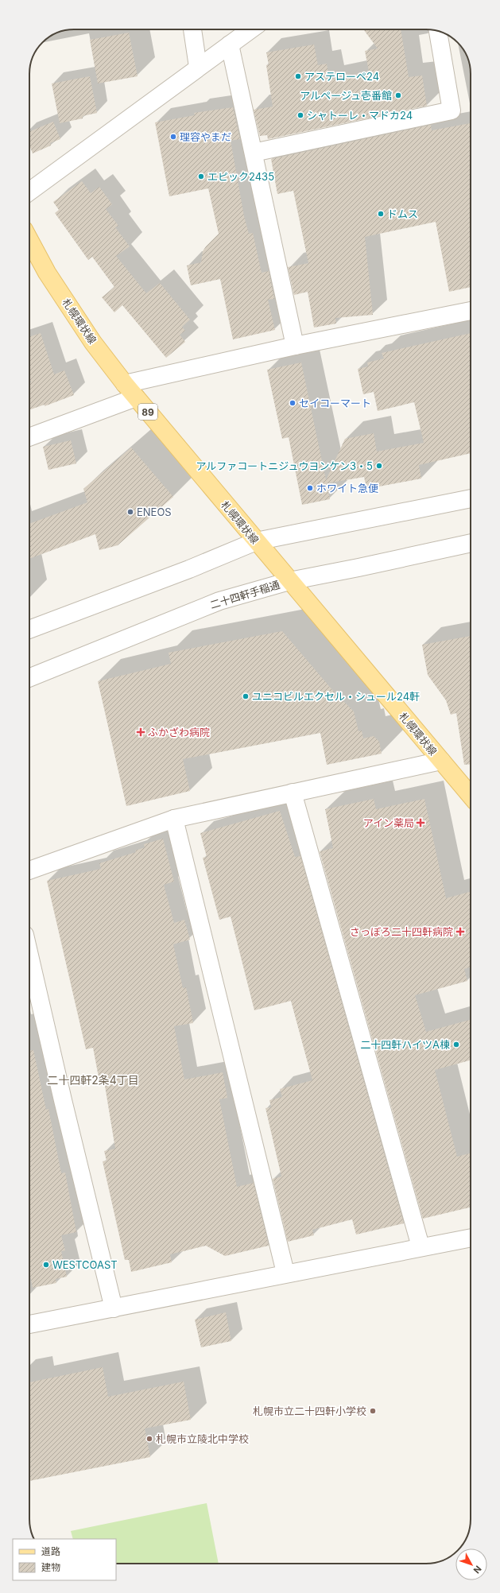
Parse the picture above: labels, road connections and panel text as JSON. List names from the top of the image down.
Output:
{
  "streets": {
    "main road": ["札幌環状線", "89"],
    "street": ["二十四軒手稲通"]
  },
  "crossings": [
    ["札幌環状線", "二十四軒手稲通"]
  ],
  "districts": ["二十四軒2条4丁目"],
  "places": {
    "other": [
      "アステローペ24",
      "アルページュ壱番館",
      "シャトーレ・マドカ24",
      "理容やまだ",
      "エピック2435",
      "ドムス",
      "セイコーマート",
      "アルファコートニジュウヨンケン3・5",
      "ホワイト急便",
      "ENEOS",
      "ユニコビルエクセル・シュール24軒",
      "二十四軒ハイツA棟",
      "WESTCOAST",
      "札幌市立二十四軒小学校",
      "札幌市立陵北中学校"
    ],
    "health": ["ふかざわ病院", "アイン薬局", "さっぽろ二十四軒病院"]
  },
  "legend": ["道路", "建物"],
  "north": "bottom right"
}
